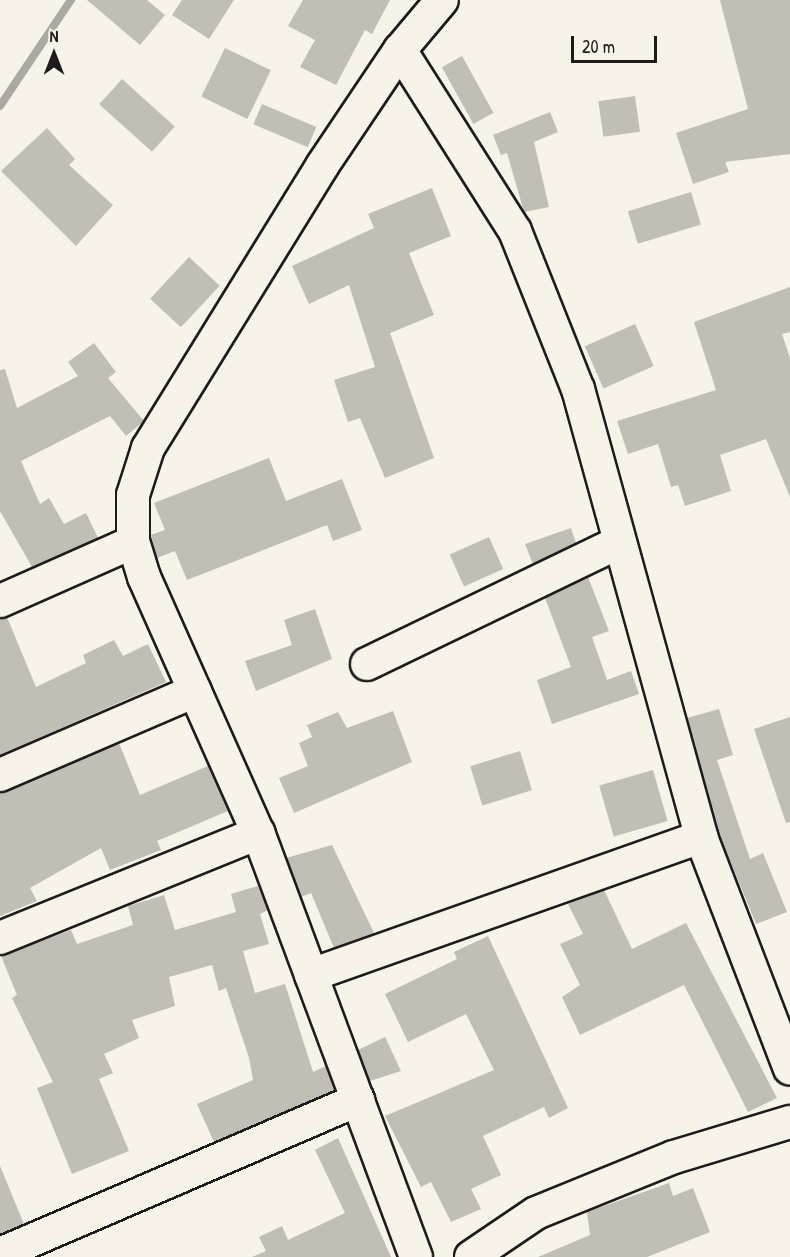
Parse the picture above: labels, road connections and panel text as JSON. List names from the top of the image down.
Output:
{
  "scale_bar": "20 m",
  "north": "top"
}
